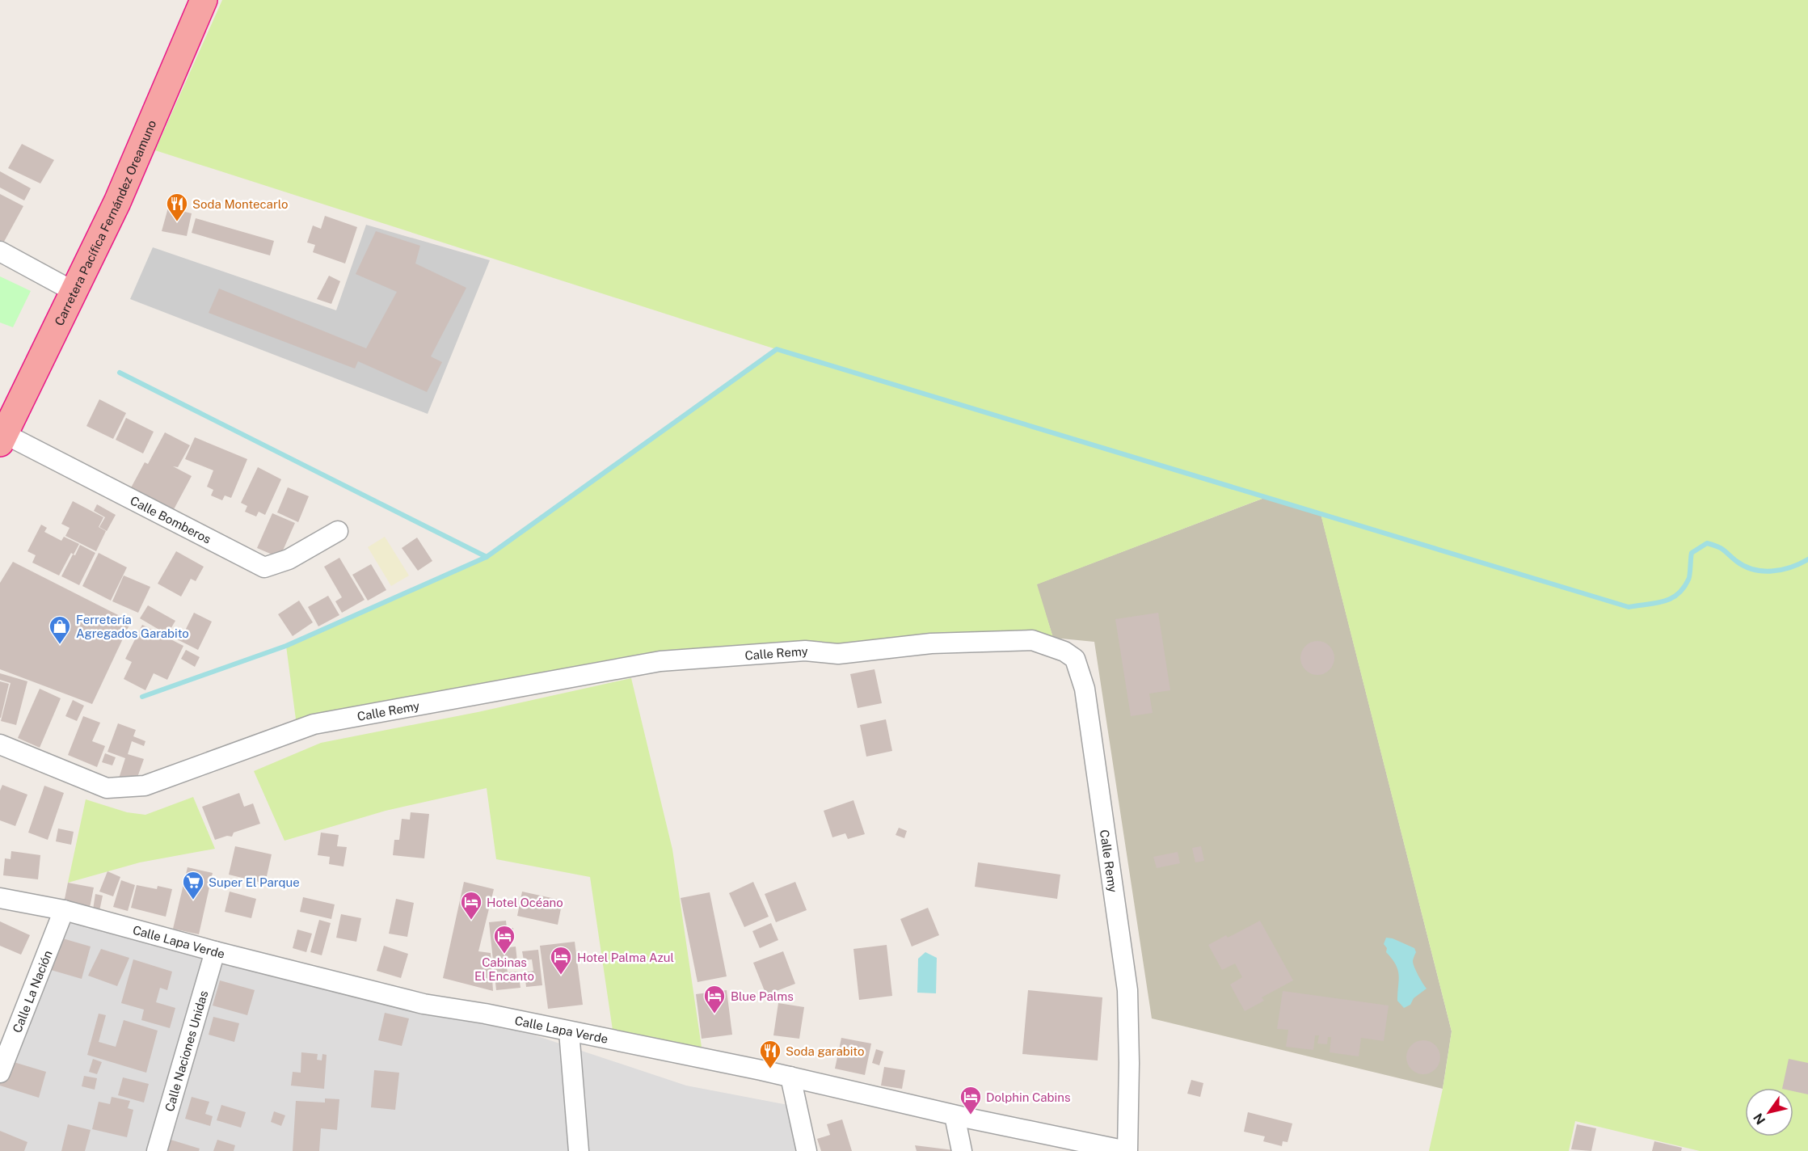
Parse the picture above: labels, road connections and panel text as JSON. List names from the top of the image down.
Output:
{
  "streets": {
    "highway": ["Carretera Pacífica Fernández Oreamuno"],
    "street": [
      "Calle Bomberos",
      "Calle Remy",
      "Calle Lapa Verde",
      "Calle La Nación",
      "Calle Naciones Unidas"
    ]
  },
  "crossings": [
    ["Carretera Pacífica Fernández Oreamuno", "Calle Bomberos"],
    ["Calle Remy", "Calle Lapa Verde"],
    ["Calle Lapa Verde", "Calle La Nación"],
    ["Calle Lapa Verde", "Calle Naciones Unidas"]
  ],
  "places": {
    "restaurant": ["Soda Montecarlo", "Soda garabito"],
    "shop": ["Ferretería Agregados Garabito"],
    "supermarket": ["Super El Parque"],
    "hotel": [
      "Hotel Océano",
      "Cabinas El Encanto",
      "Hotel Palma Azul",
      "Blue Palms",
      "Dolphin Cabins"
    ]
  },
  "north": "bottom left"
}
